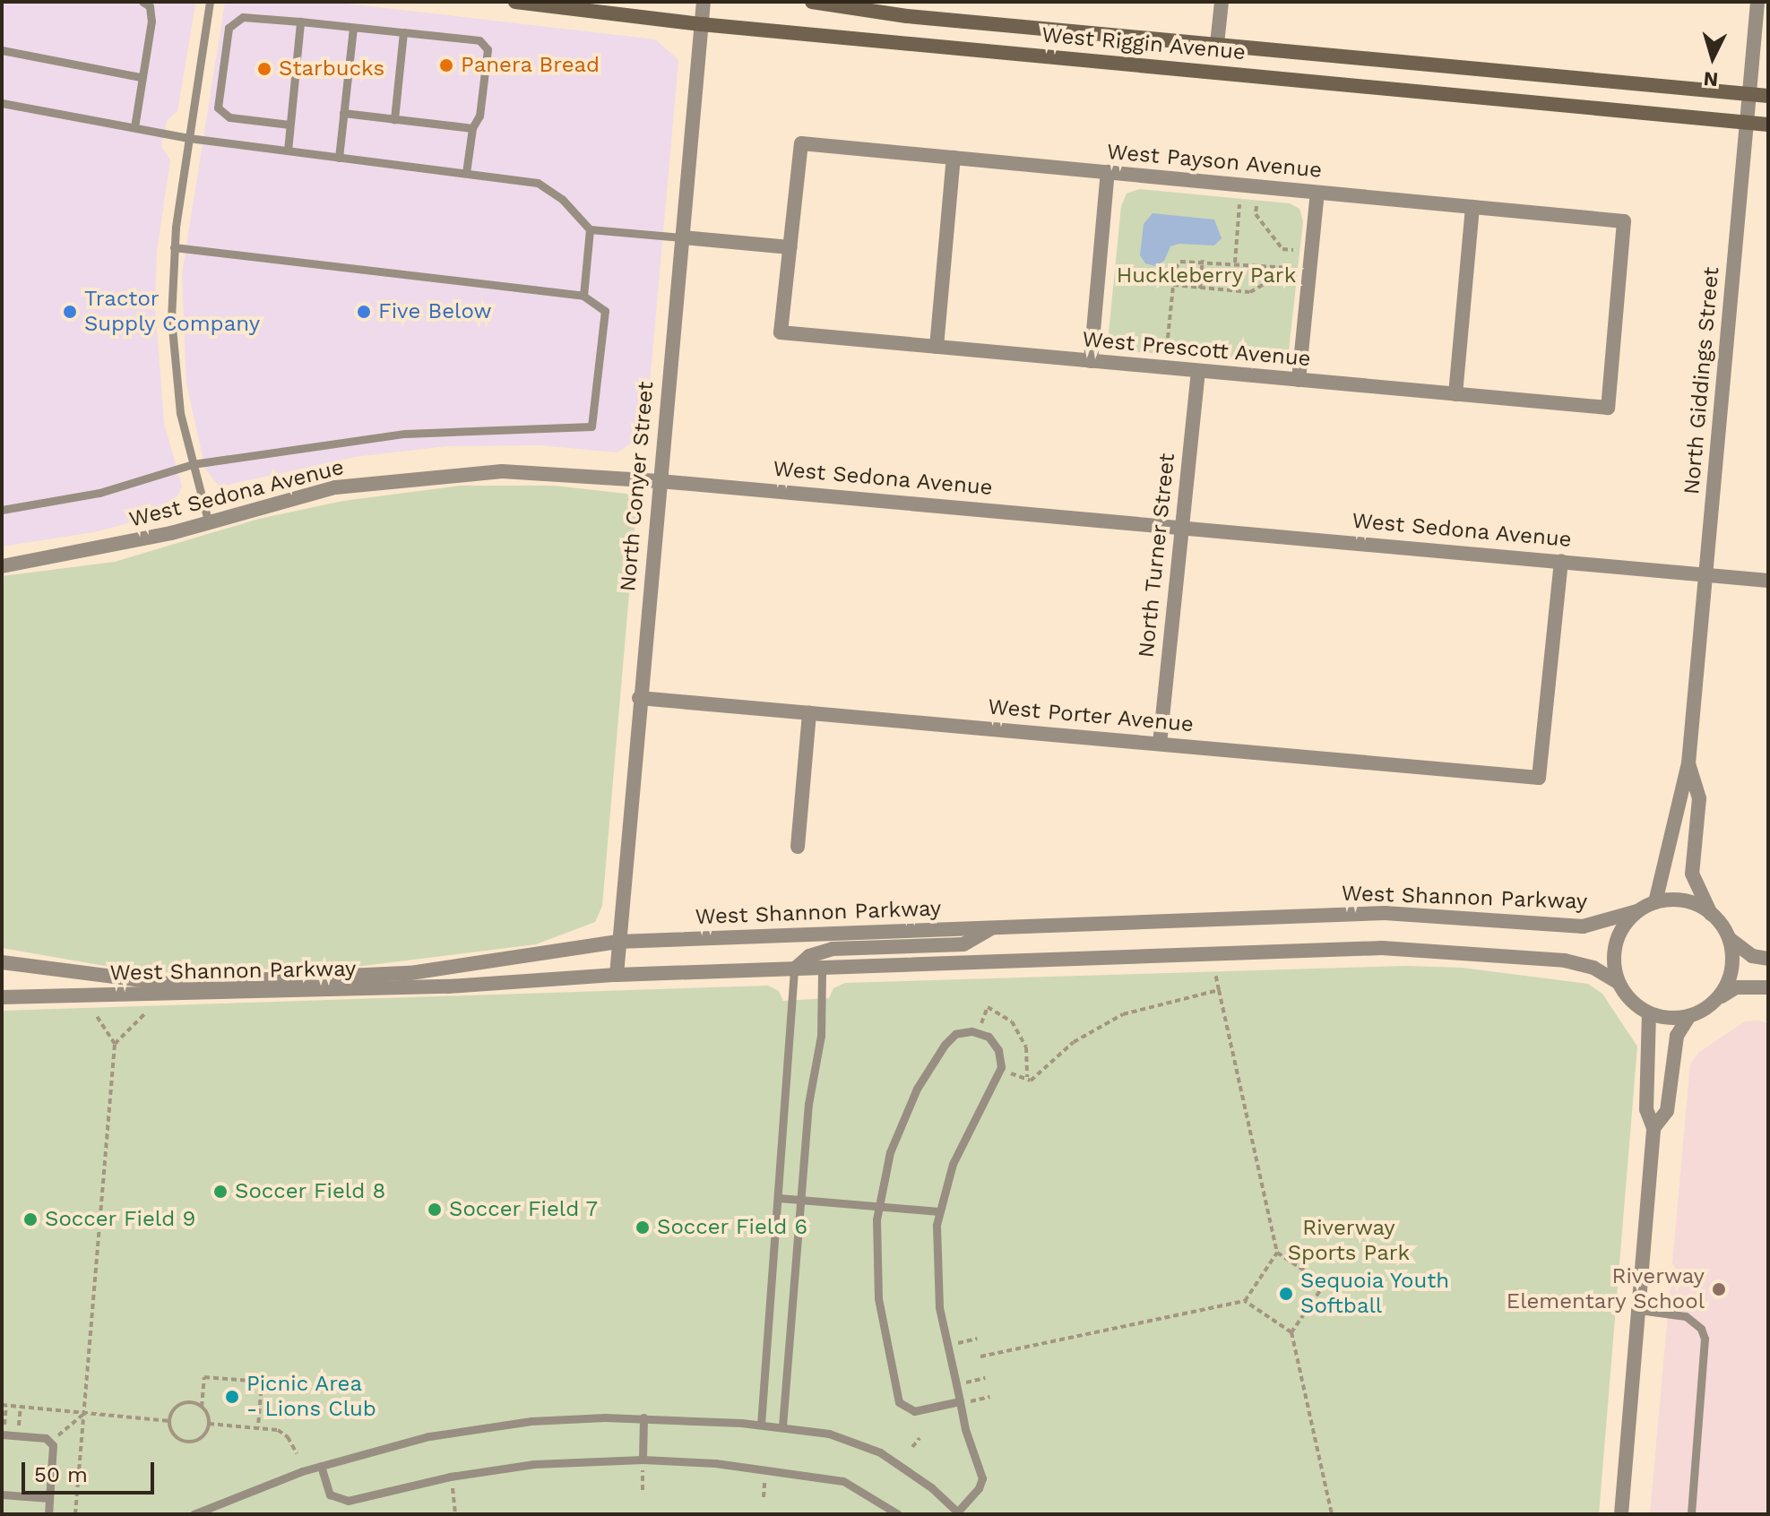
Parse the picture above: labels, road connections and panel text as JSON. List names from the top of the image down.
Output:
{
  "streets": {
    "main road": ["West Riggin Avenue"],
    "street": [
      "West Payson Avenue",
      "West Prescott Avenue",
      "North Giddings Street",
      "West Sedona Avenue",
      "North Conyer Street",
      "North Turner Street",
      "West Porter Avenue",
      "West Shannon Parkway"
    ]
  },
  "crossings": [
    ["West Riggin Avenue", "North Giddings Street"],
    ["West Riggin Avenue", "North Conyer Street"],
    ["West Payson Avenue", "West Prescott Avenue"],
    ["West Prescott Avenue", "North Turner Street"],
    ["North Giddings Street", "West Sedona Avenue"],
    ["North Giddings Street", "West Shannon Parkway"],
    ["West Sedona Avenue", "North Conyer Street"],
    ["West Sedona Avenue", "North Turner Street"],
    ["West Sedona Avenue", "West Porter Avenue"],
    ["North Conyer Street", "West Porter Avenue"],
    ["North Conyer Street", "West Shannon Parkway"],
    ["North Turner Street", "West Porter Avenue"]
  ],
  "parks": ["Huckleberry Park", "Riverway Sports Park"],
  "places": [
    "Panera Bread",
    "Starbucks",
    "Tractor Supply Company",
    "Five Below",
    "Soccer Field 8",
    "Soccer Field 7",
    "Soccer Field 9",
    "Soccer Field 6",
    "Riverway Elementary School",
    "Sequoia Youth Softball",
    "Picnic Area - Lions Club"
  ],
  "scale_bar": "50 m",
  "north": "bottom"
}
